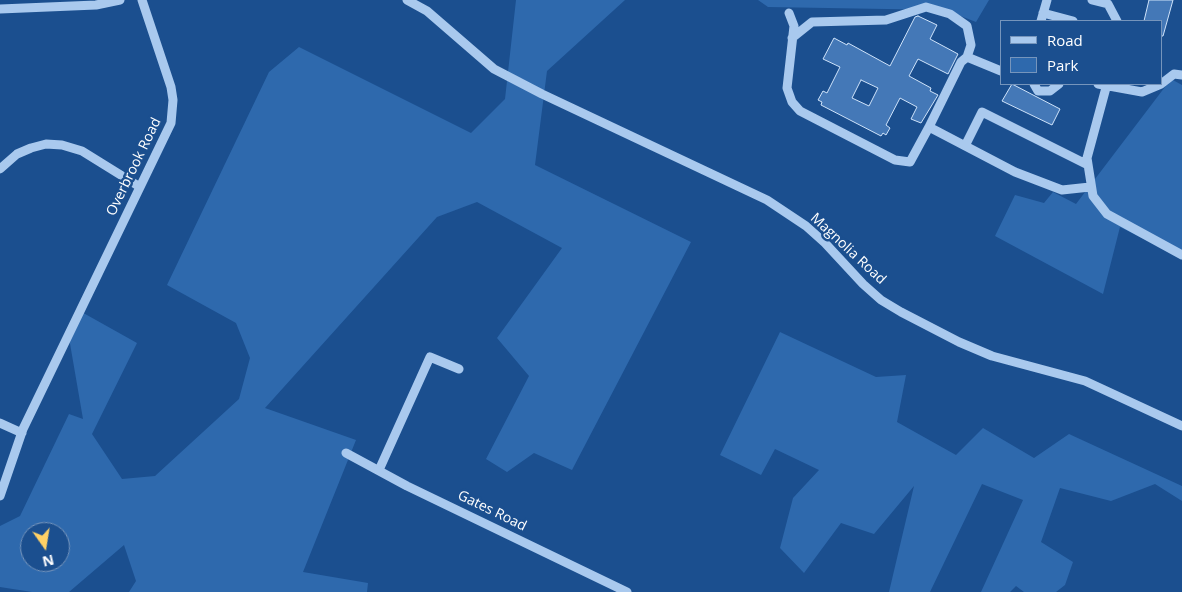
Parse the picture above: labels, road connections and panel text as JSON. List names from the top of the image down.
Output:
{
  "streets": {
    "street": ["Overbrook Road", "Magnolia Road", "Gates Road"]
  },
  "legend": ["Road", "Park"],
  "north": "bottom"
}
